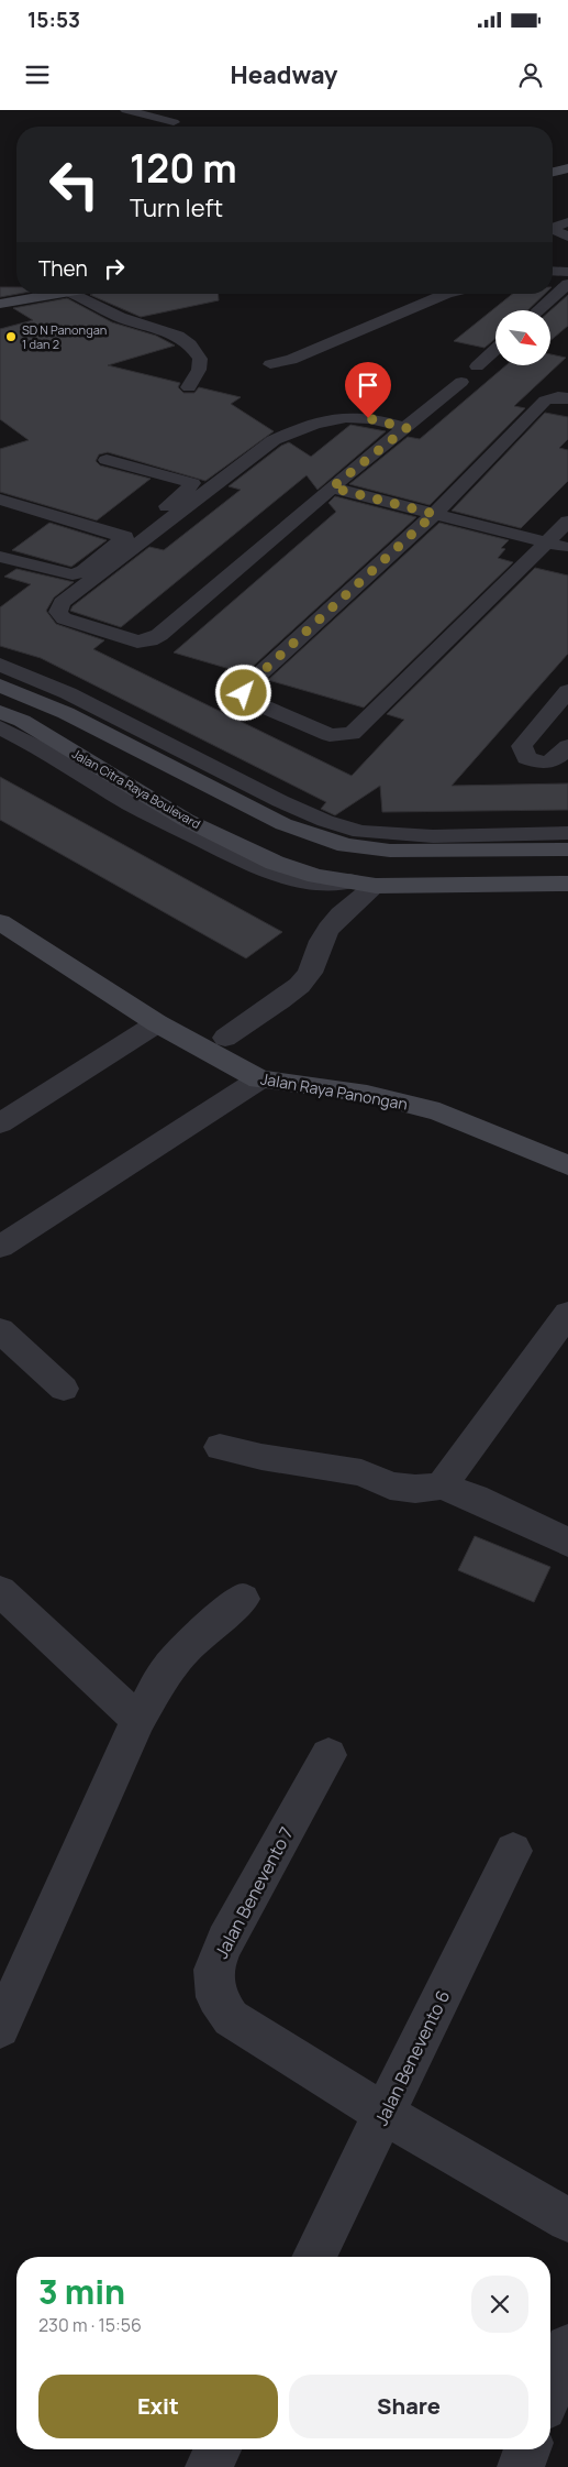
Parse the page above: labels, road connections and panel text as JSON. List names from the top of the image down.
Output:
{
  "streets": {
    "main road": ["Jalan Citra Raya Boulevard", "Jalan Raya Panongan"],
    "street": ["Jalan Benevento 7", "Jalan Benevento 6"]
  },
  "crossings": [
    ["Jalan Benevento 7", "Jalan Benevento 6"]
  ],
  "places": ["SD N Panongan 1 dan 2"],
  "north": "bottom right",
  "page": {
    "status": "15:53",
    "header": "Headway",
    "turn": ["120 m", "Turn left"],
    "then": "Then",
    "heading": ["3 min", "230 m · 15:56"],
    "buttons": ["Exit", "Share"]
  }
}
